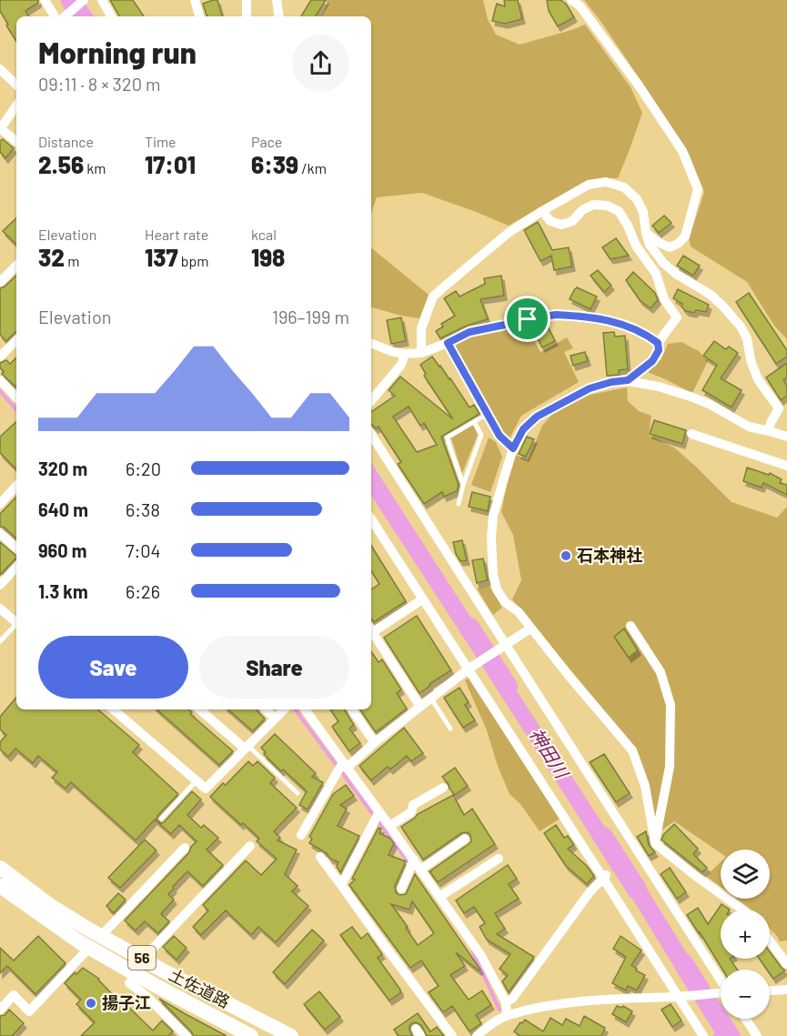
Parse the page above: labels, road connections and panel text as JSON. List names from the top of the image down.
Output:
{
  "streets": {
    "highway": ["56", "土佐道路"]
  },
  "water": ["神田川"],
  "places": ["石本神社", "揚子江"],
  "page": {
    "heading": ["Morning run", "09:11 · 8 × 320 m"],
    "stats": [
      ["Distance", "2.56 km"],
      ["Time", "17:01"],
      ["Pace", "6:39 /km"],
      ["Elevation", "32 m"],
      ["Heart rate", "137 bpm"],
      ["kcal", "198"]
    ],
    "chart": ["Elevation", "196–199 m"],
    "list": [
      {
        "name": "320 m",
        "note": "6:20"
      },
      {
        "name": "640 m",
        "note": "6:38"
      },
      {
        "name": "960 m",
        "note": "7:04"
      },
      {
        "name": "1.3 km",
        "note": "6:26"
      }
    ],
    "buttons": ["Save", "Share"],
    "map_buttons": ["+", "−"]
  }
}
